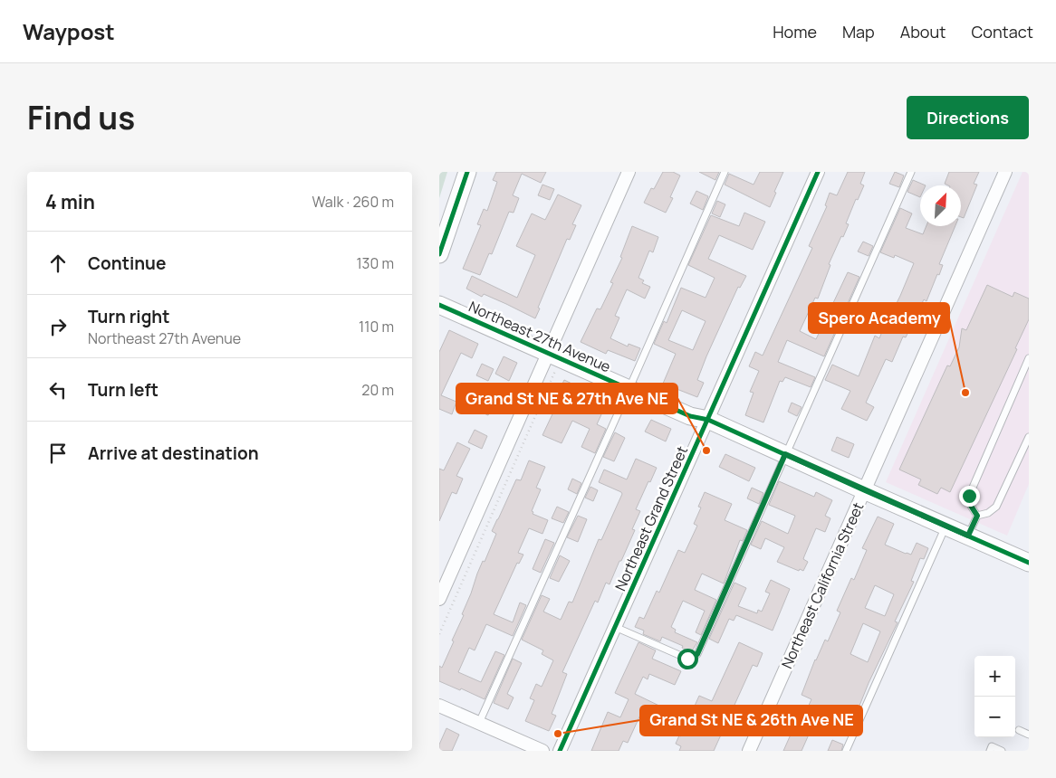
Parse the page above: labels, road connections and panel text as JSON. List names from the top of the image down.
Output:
{
  "streets": {
    "street": ["Northeast 27th Avenue", "Northeast Grand Street", "Northeast California Street"]
  },
  "crossings": [
    ["Northeast 27th Avenue", "Northeast Grand Street"],
    ["Northeast 27th Avenue", "Northeast California Street"]
  ],
  "places": ["Spero Academy", "Grand St NE & 27th Ave NE", "Grand St NE & 26th Ave NE"],
  "north": "top right",
  "page": {
    "header": "Waypost",
    "nav": [
      "Home",
      "Map",
      "About",
      "Contact"
    ],
    "title": "Find us",
    "buttons": "Directions",
    "heading": ["4 min", "Walk · 260 m"],
    "list": [
      ["Continue", "130 m"],
      ["Turn right", "Northeast 27th Avenue", "110 m"],
      ["Turn left", "20 m"],
      "Arrive at destination"
    ],
    "map_buttons": ["+", "−"]
  }
}
